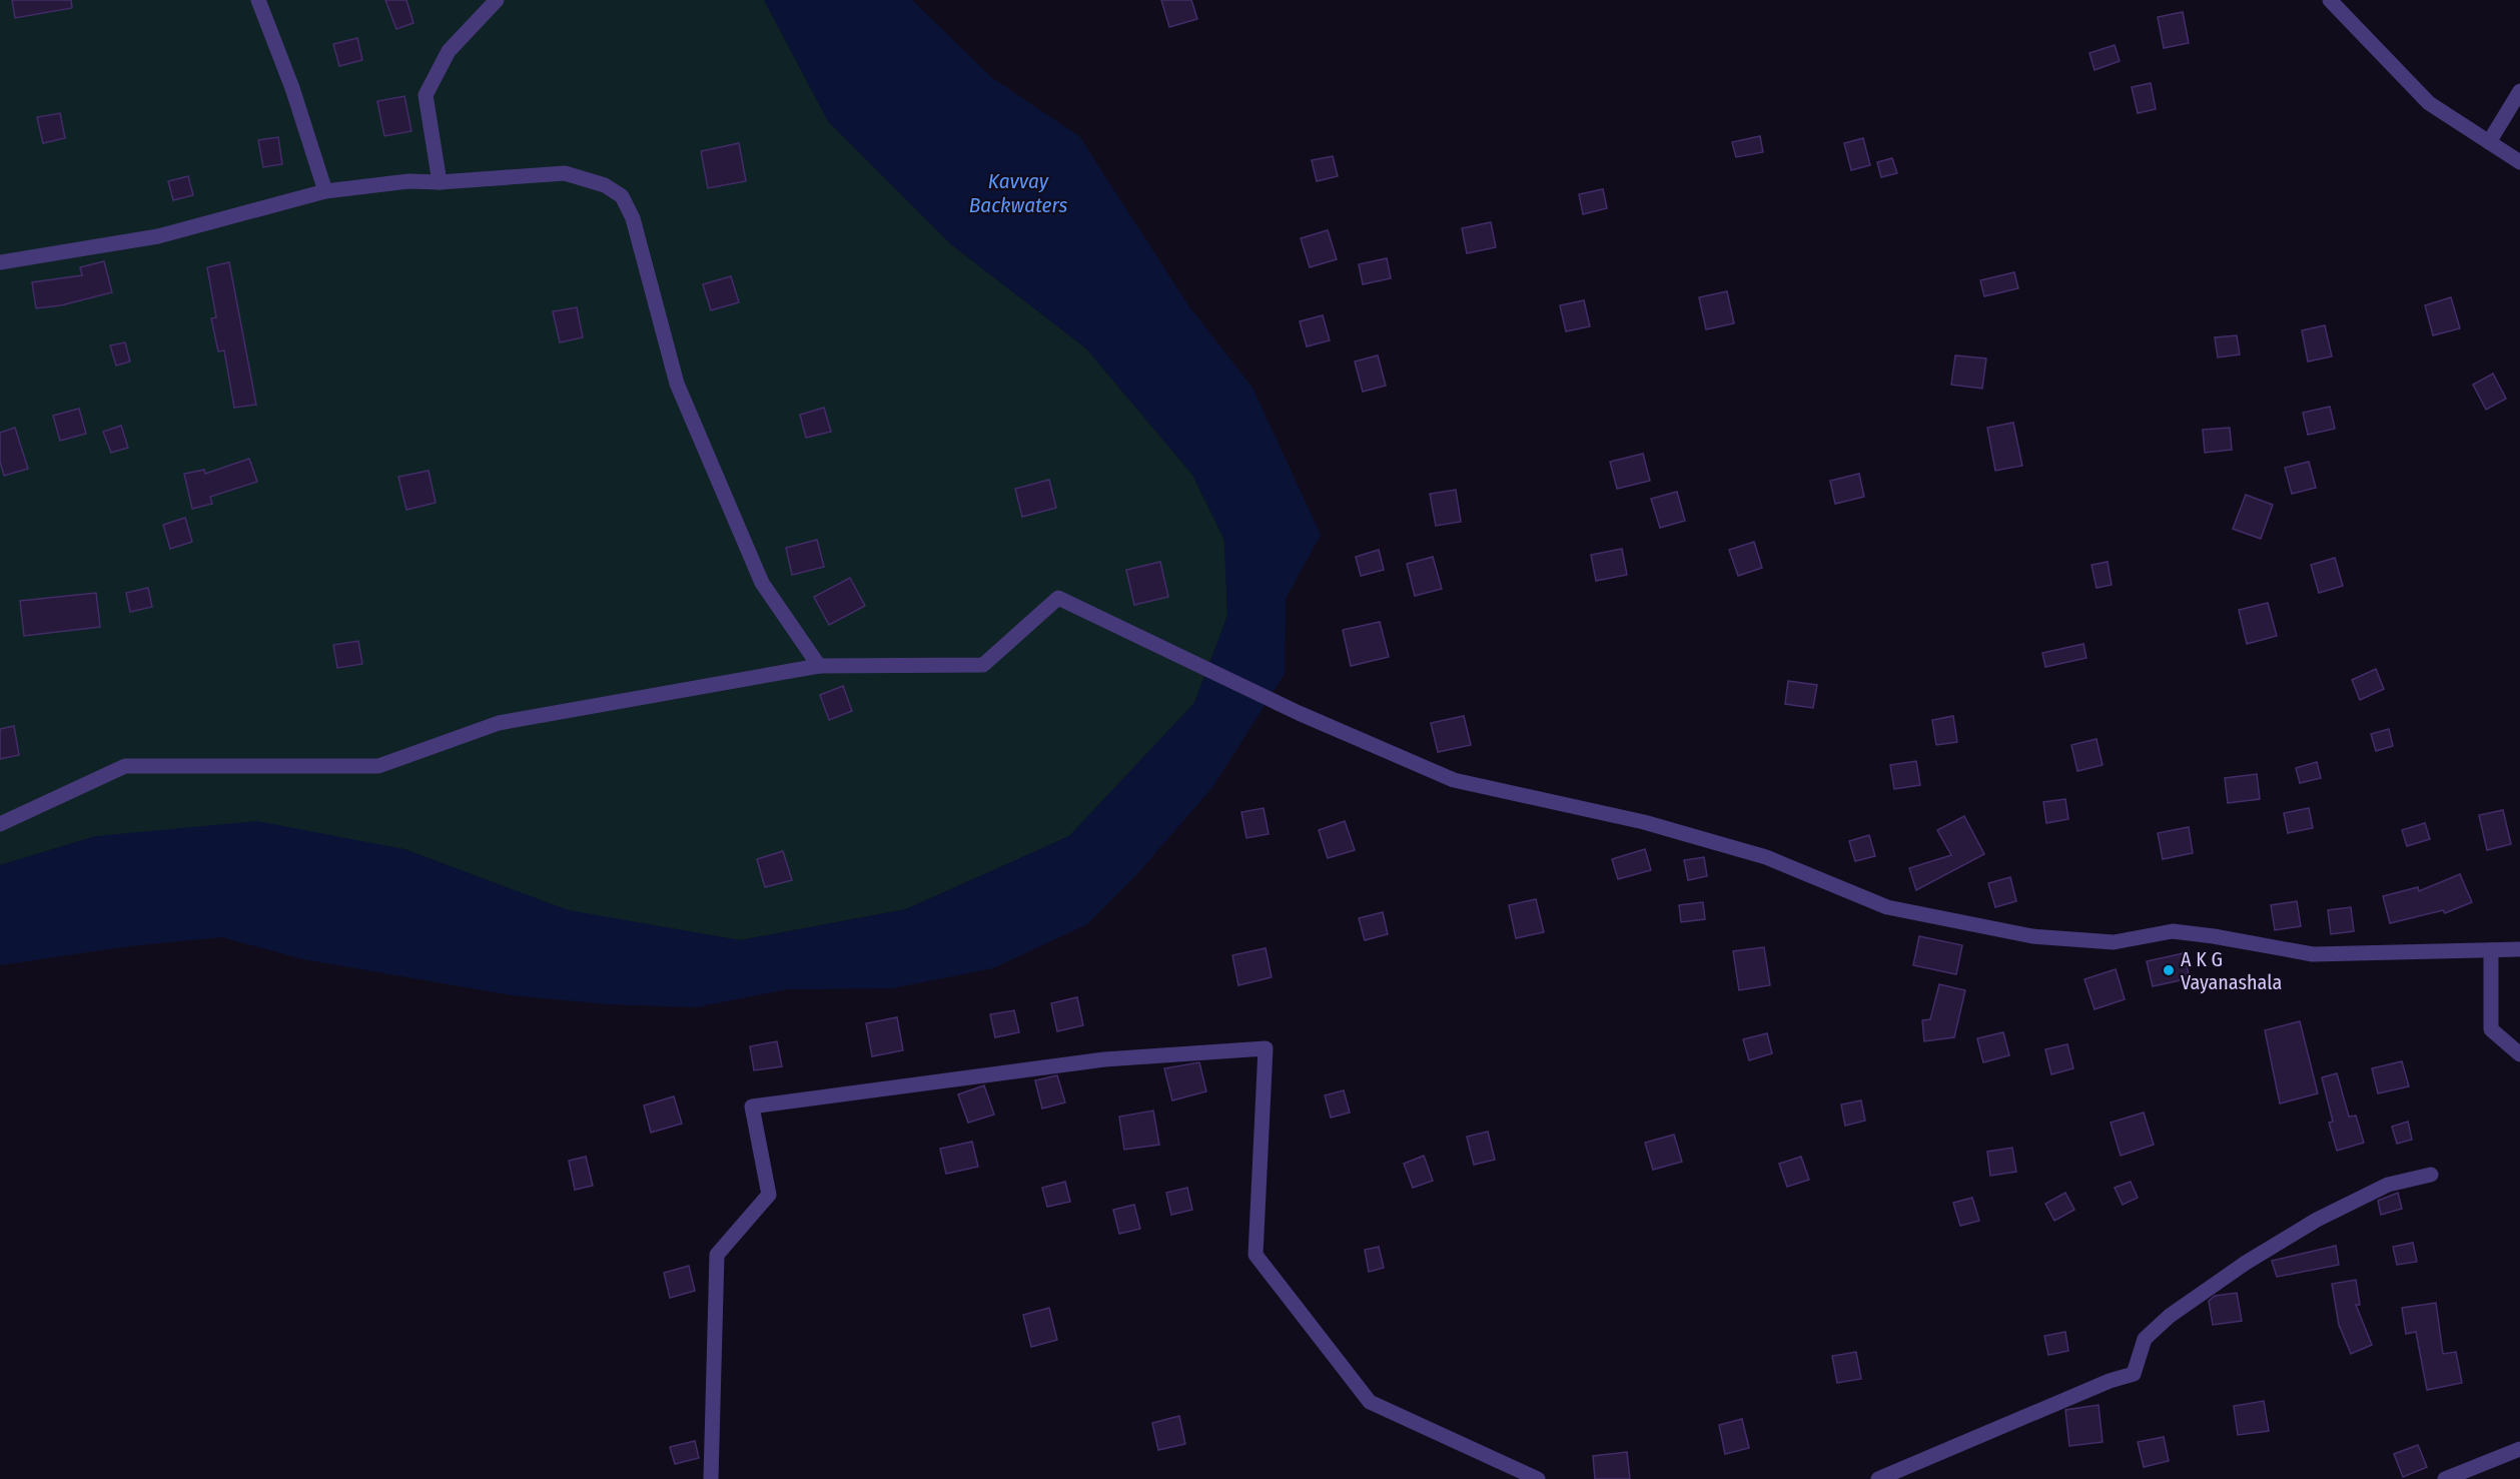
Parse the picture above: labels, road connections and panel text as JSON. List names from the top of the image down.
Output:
{
  "water": ["Kavvay Backwaters"],
  "places": ["A K G Vayanashala"]
}
